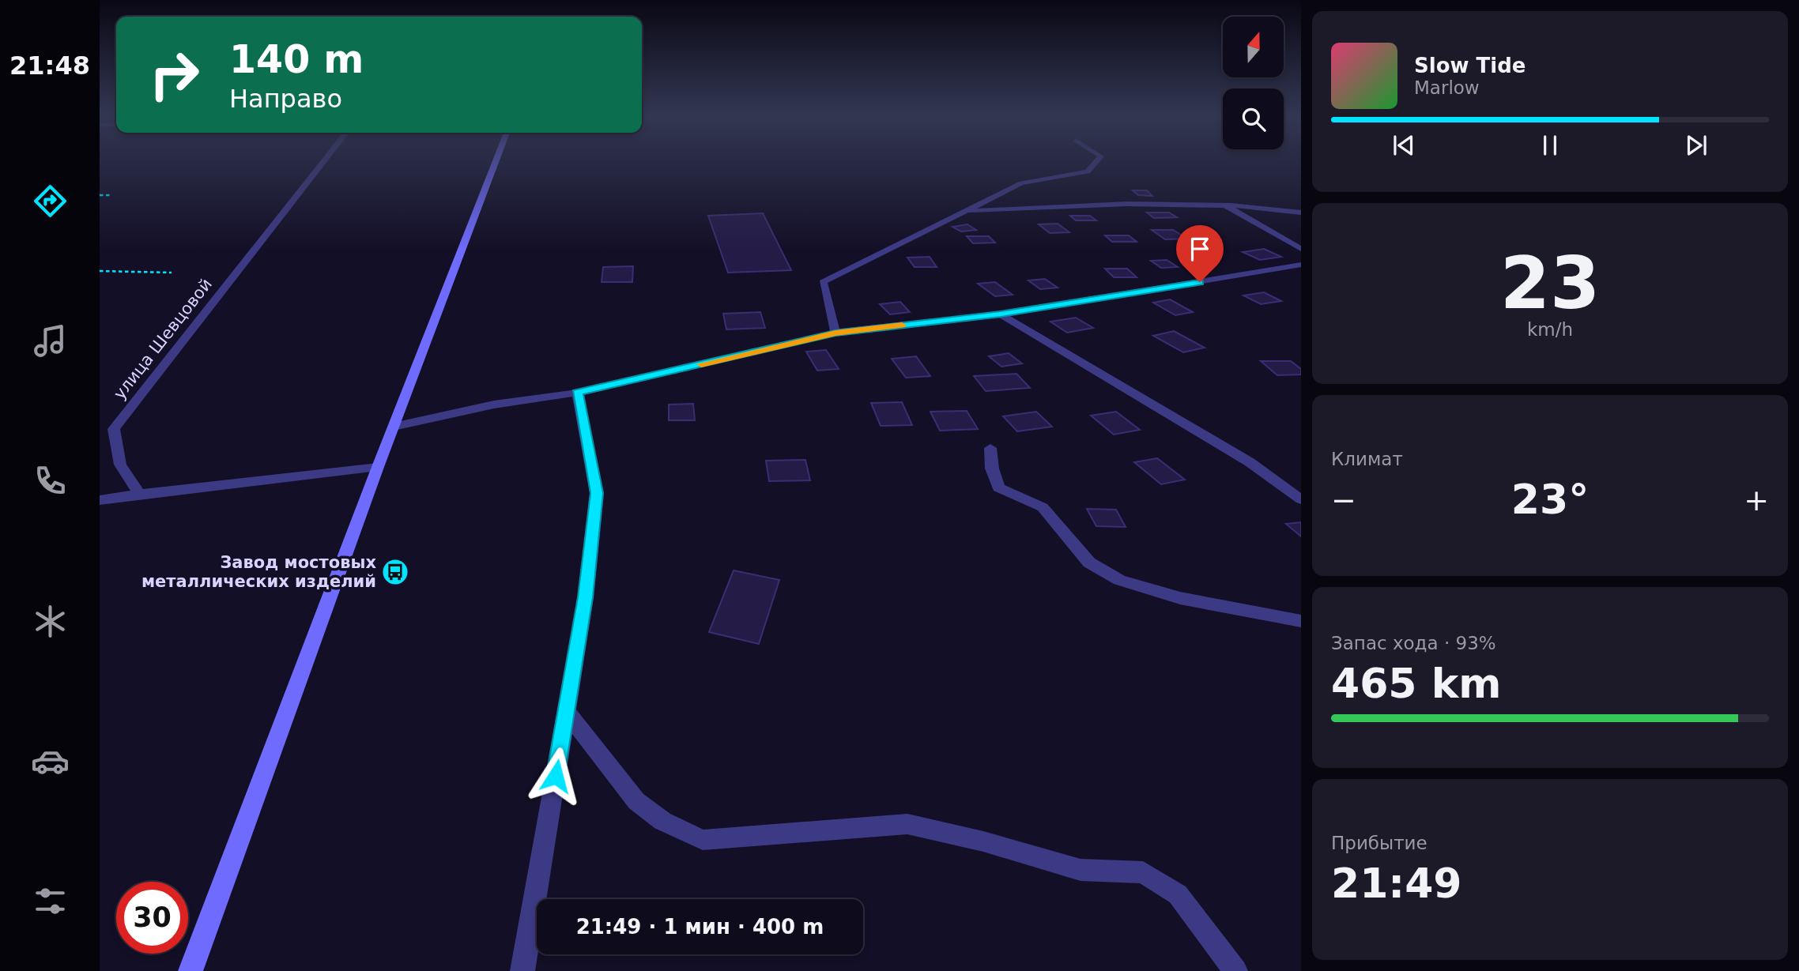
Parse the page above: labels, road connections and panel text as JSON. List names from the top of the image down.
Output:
{
  "streets": {
    "street": ["улица Шевцовой"]
  },
  "places": {
    "bus stop": ["Завод мостовых металлических изделий"]
  },
  "north": "top",
  "page": {
    "tabs": "21:48",
    "turn": ["140 m", "Направо"],
    "song": ["Slow Tide", "Marlow"],
    "tile": [
      ["23", "km/h"],
      "Климат",
      ["Запас хода · 93%", "465 km"],
      ["Прибытие", "21:49"]
    ],
    "heat": ["−", "23°", "+"],
    "limit": "30",
    "trip": "21:49 · 1 мин · 400 m"
  }
}
